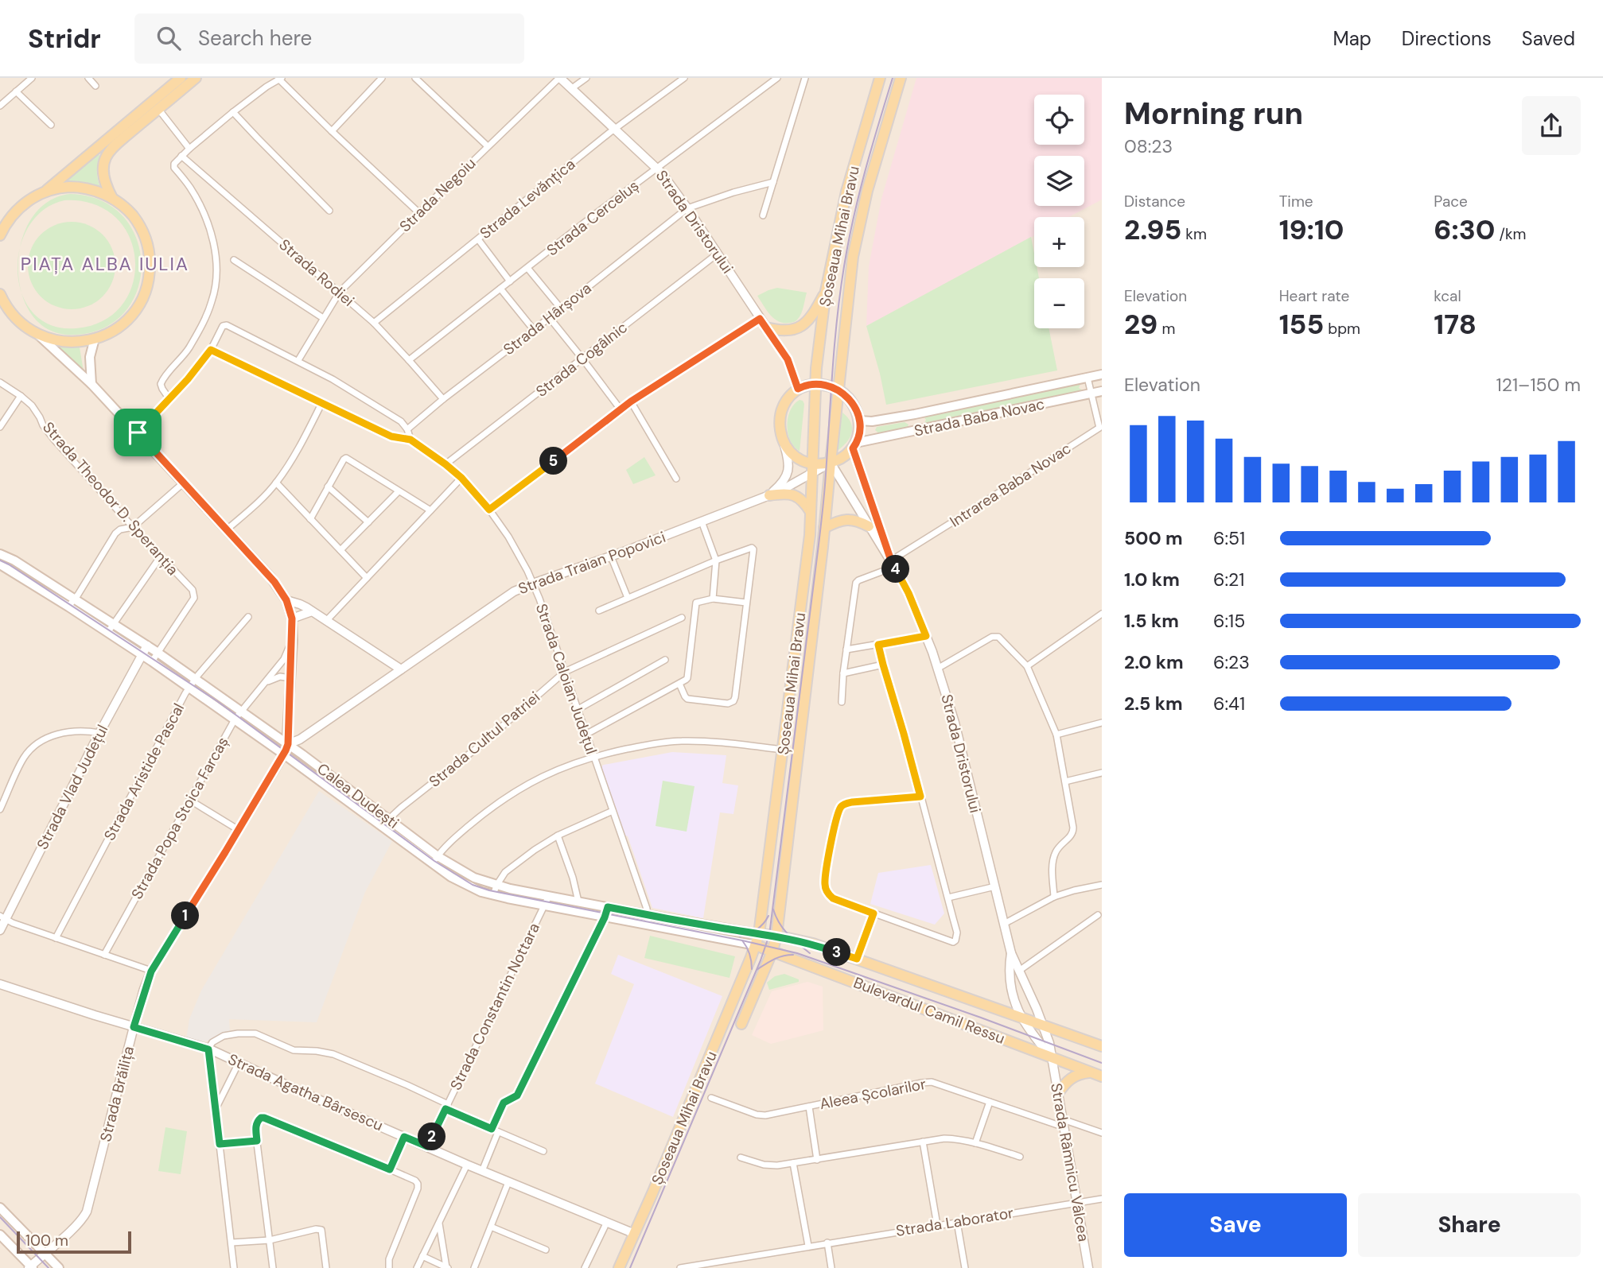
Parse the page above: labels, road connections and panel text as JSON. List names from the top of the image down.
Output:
{
  "streets": {
    "main road": [
      "Șoseaua Mihai Bravu",
      "Strada Baba Novac",
      "Calea Dudești",
      "Bulevardul Camil Ressu"
    ],
    "street": [
      "Strada Negoiu",
      "Strada Levănțica",
      "Strada Cerceluș",
      "Strada Dristorului",
      "Strada Rodiei",
      "Strada Hârșova",
      "Strada Cogâlnic",
      "Intrarea Baba Novac",
      "Strada Theodor D. Speranția",
      "Strada Traian Popovici",
      "Strada Caloian Județul",
      "Strada Cultul Patriei",
      "Strada Aristide Pascal",
      "Strada Vlad Județul",
      "Strada Popa Stoica Farcaș",
      "Strada Constantin Nottara",
      "Strada Agatha Bârsescu",
      "Strada Brăilița",
      "Aleea Școlarilor",
      "Strada Râmnicu Vâlcea",
      "Strada Laborator"
    ]
  },
  "crossings": [
    ["Strada Negoiu", "Strada Dristorului"],
    ["Strada Negoiu", "Strada Rodiei"],
    ["Strada Levănțica", "Strada Dristorului"],
    ["Strada Levănțica", "Strada Rodiei"],
    ["Strada Cerceluș", "Strada Dristorului"],
    ["Strada Cerceluș", "Strada Rodiei"],
    ["Strada Dristorului", "Șoseaua Mihai Bravu"],
    ["Strada Dristorului", "Strada Hârșova"],
    ["Strada Dristorului", "Strada Cogâlnic"],
    ["Strada Dristorului", "Strada Baba Novac"],
    ["Strada Dristorului", "Intrarea Baba Novac"],
    ["Strada Dristorului", "Bulevardul Camil Ressu"],
    ["Strada Dristorului", "Strada Râmnicu Vâlcea"],
    ["Șoseaua Mihai Bravu", "Strada Traian Popovici"],
    ["Șoseaua Mihai Bravu", "Calea Dudești"],
    ["Șoseaua Mihai Bravu", "Bulevardul Camil Ressu"],
    ["Șoseaua Mihai Bravu", "Strada Agatha Bârsescu"],
    ["Strada Rodiei", "Strada Hârșova"],
    ["Strada Cogâlnic", "Strada Caloian Județul"],
    ["Strada Baba Novac", "Intrarea Baba Novac"],
    ["Strada Theodor D. Speranția", "Calea Dudești"],
    ["Strada Traian Popovici", "Strada Caloian Județul"],
    ["Strada Traian Popovici", "Calea Dudești"],
    ["Strada Caloian Județul", "Strada Cultul Patriei"],
    ["Strada Caloian Județul", "Calea Dudești"],
    ["Strada Cultul Patriei", "Calea Dudești"],
    ["Strada Aristide Pascal", "Calea Dudești"],
    ["Strada Vlad Județul", "Calea Dudești"],
    ["Calea Dudești", "Strada Popa Stoica Farcaș"],
    ["Calea Dudești", "Strada Constantin Nottara"],
    ["Calea Dudești", "Bulevardul Camil Ressu"],
    ["Calea Dudești", "Strada Brăilița"],
    ["Strada Constantin Nottara", "Strada Agatha Bârsescu"],
    ["Bulevardul Camil Ressu", "Strada Râmnicu Vâlcea"],
    ["Strada Agatha Bârsescu", "Strada Brăilița"],
    ["Aleea Școlarilor", "Strada Râmnicu Vâlcea"],
    ["Strada Râmnicu Vâlcea", "Strada Laborator"]
  ],
  "districts": ["PIAȚA ALBA IULIA"],
  "scale_bar": "100 m",
  "page": {
    "header": "Stridr",
    "search": "Search here",
    "nav": ["Map", "Directions", "Saved"],
    "heading": ["Morning run", "08:23"],
    "map_buttons": ["+", "−"],
    "stats": [
      ["Distance", "2.95 km"],
      ["Time", "19:10"],
      ["Pace", "6:30 /km"],
      ["Elevation", "29 m"],
      ["Heart rate", "155 bpm"],
      ["kcal", "178"]
    ],
    "chart": ["Elevation", "121–150 m"],
    "pins": [
      "5",
      "4",
      "1",
      "3",
      "2"
    ],
    "list": [
      {
        "name": "500 m",
        "note": "6:51"
      },
      {
        "name": "1.0 km",
        "note": "6:21"
      },
      {
        "name": "1.5 km",
        "note": "6:15"
      },
      {
        "name": "2.0 km",
        "note": "6:23"
      },
      {
        "name": "2.5 km",
        "note": "6:41"
      }
    ],
    "buttons": ["Save", "Share"],
    "scale": "100 m"
  }
}
